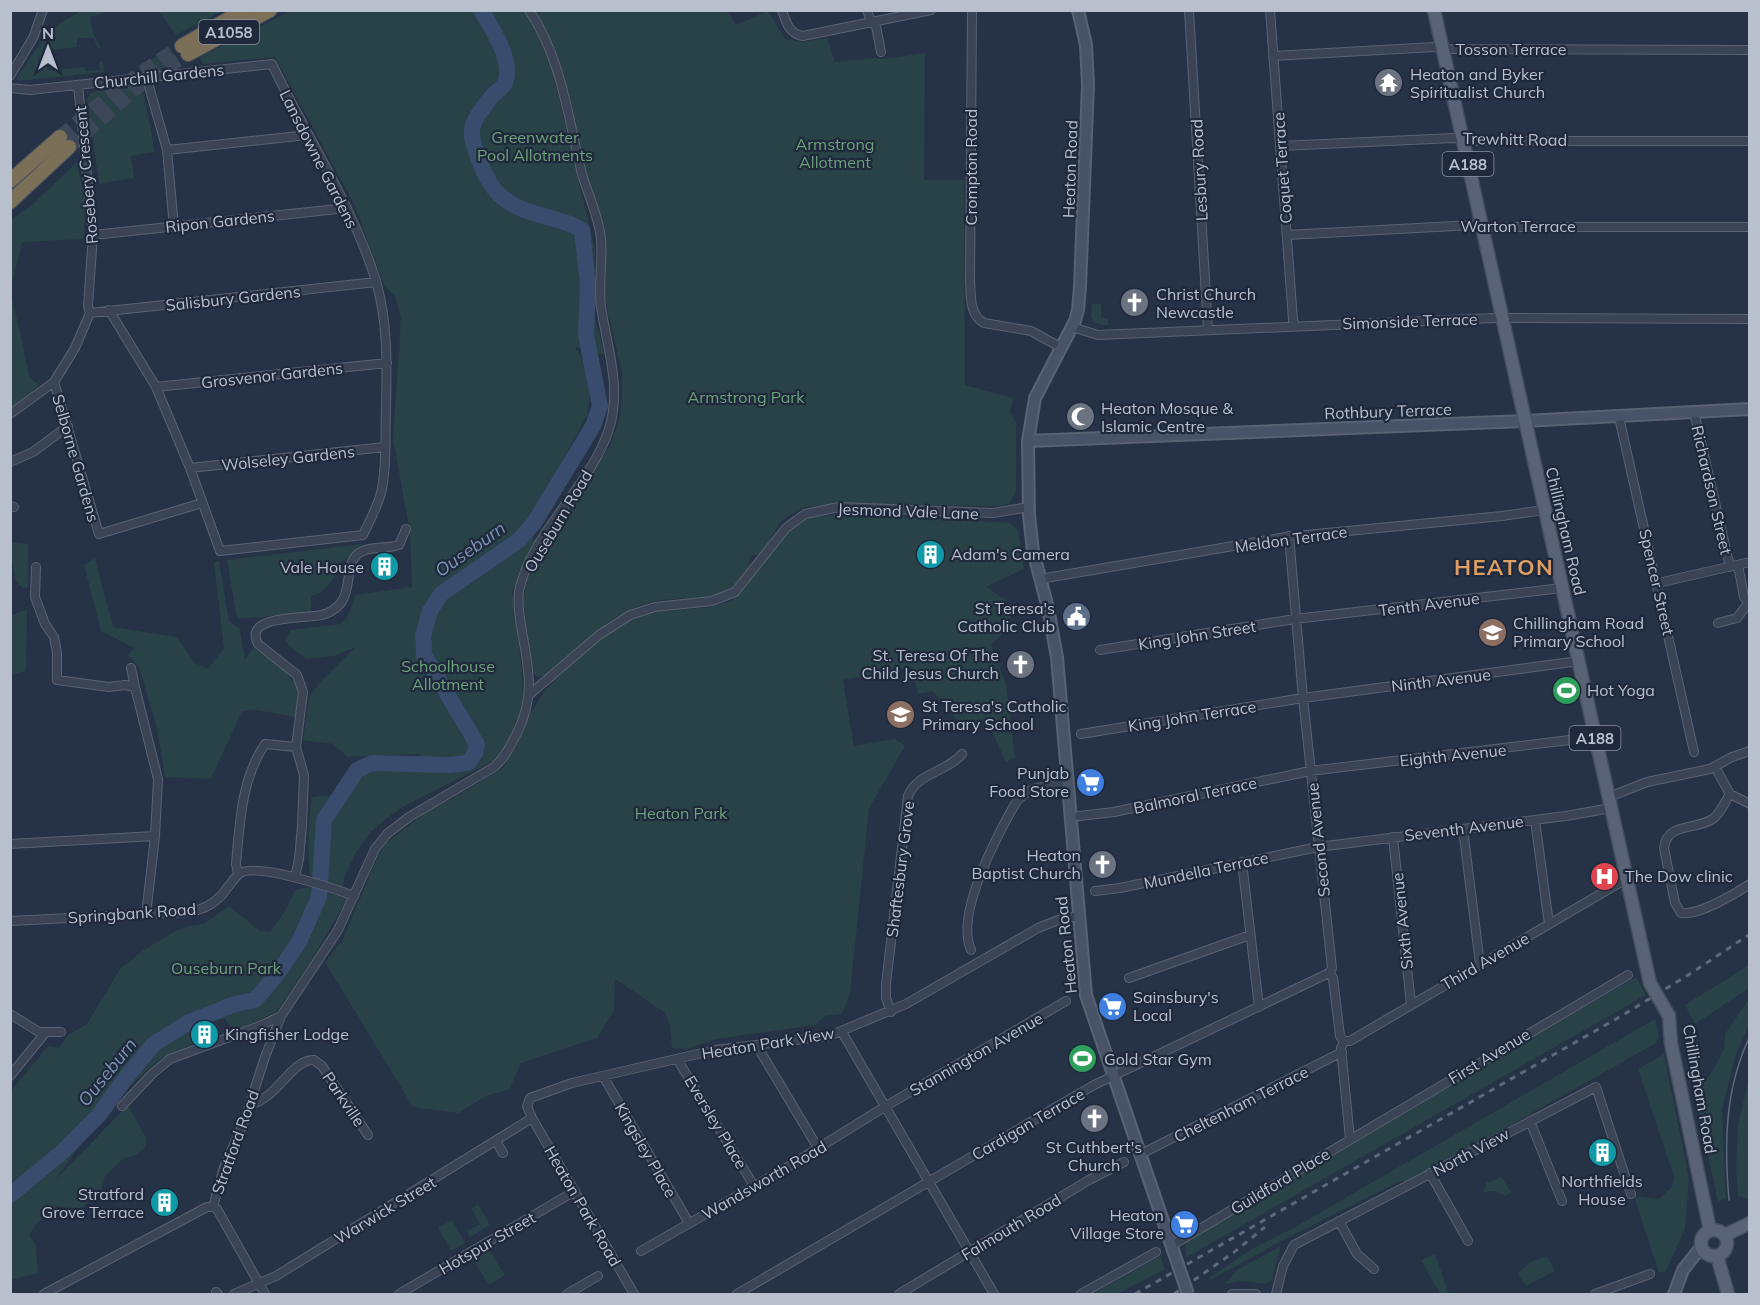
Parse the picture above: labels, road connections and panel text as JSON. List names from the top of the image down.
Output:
{
  "streets": {
    "highway": ["A1058"],
    "main road": ["A188", "Chillingham Road"],
    "street": [
      "Tosson Terrace",
      "Churchill Gardens",
      "Trewhitt Road",
      "Lansdowne Gardens",
      "Crompton Road",
      "Coquet Terrace",
      "Heaton Road",
      "Lesbury Road",
      "Rosebery Crescent",
      "Ripon Gardens",
      "Warton Terrace",
      "Salisbury Gardens",
      "Simonside Terrace",
      "Grosvenor Gardens",
      "Rothbury Terrace",
      "Selborne Gardens",
      "Wolseley Gardens",
      "Richardson Street",
      "Jesmond Vale Lane",
      "Ouseburn Road",
      "Meldon Terrace",
      "Spencer Street",
      "Tenth Avenue",
      "King John Street",
      "Ninth Avenue",
      "King John Terrace",
      "Eighth Avenue",
      "Balmoral Terrace",
      "Seventh Avenue",
      "Second Avenue",
      "Shaftesbury Grove",
      "Mundella Terrace",
      "Springbank Road",
      "Sixth Avenue",
      "Third Avenue",
      "Heaton Park View",
      "Stannington Avenue",
      "First Avenue",
      "Parkville",
      "Cheltenham Terrace",
      "Eversley Place",
      "Cardigan Terrace",
      "Stratford Road",
      "Kingsley Place",
      "North View",
      "Wandsworth Road",
      "Guildford Place",
      "Heaton Park Road",
      "Warwick Street",
      "Falmouth Road",
      "Hotspur Street"
    ]
  },
  "crossings": [
    ["Tosson Terrace", "Coquet Terrace"],
    ["Tosson Terrace", "Chillingham Road"],
    ["Churchill Gardens", "Lansdowne Gardens"],
    ["Churchill Gardens", "Rosebery Crescent"],
    ["Trewhitt Road", "Coquet Terrace"],
    ["Trewhitt Road", "Chillingham Road"],
    ["Lansdowne Gardens", "Ripon Gardens"],
    ["Lansdowne Gardens", "Salisbury Gardens"],
    ["Lansdowne Gardens", "Grosvenor Gardens"],
    ["Lansdowne Gardens", "Selborne Gardens"],
    ["Lansdowne Gardens", "Wolseley Gardens"],
    ["Crompton Road", "Heaton Road"],
    ["Coquet Terrace", "Warton Terrace"],
    ["Coquet Terrace", "Simonside Terrace"],
    ["Heaton Road", "Simonside Terrace"],
    ["Heaton Road", "Rothbury Terrace"],
    ["Heaton Road", "Jesmond Vale Lane"],
    ["Heaton Road", "Meldon Terrace"],
    ["Heaton Road", "Heaton Park View"],
    ["Heaton Road", "Cheltenham Terrace"],
    ["Heaton Road", "Cardigan Terrace"],
    ["Heaton Road", "Guildford Place"],
    ["Lesbury Road", "Simonside Terrace"],
    ["Rosebery Crescent", "Ripon Gardens"],
    ["Rosebery Crescent", "Salisbury Gardens"],
    ["Rosebery Crescent", "Selborne Gardens"],
    ["Warton Terrace", "Chillingham Road"],
    ["Simonside Terrace", "Chillingham Road"],
    ["Rothbury Terrace", "Richardson Street"],
    ["Rothbury Terrace", "Chillingham Road"],
    ["Rothbury Terrace", "Spencer Street"],
    ["Jesmond Vale Lane", "Ouseburn Road"],
    ["Ouseburn Road", "Stratford Road"],
    ["Chillingham Road", "Meldon Terrace"],
    ["Chillingham Road", "Tenth Avenue"],
    ["Chillingham Road", "Ninth Avenue"],
    ["Chillingham Road", "Eighth Avenue"],
    ["Chillingham Road", "Seventh Avenue"],
    ["Chillingham Road", "Third Avenue"],
    ["Meldon Terrace", "Second Avenue"],
    ["Tenth Avenue", "King John Street"],
    ["Tenth Avenue", "Second Avenue"],
    ["King John Street", "Second Avenue"],
    ["Ninth Avenue", "King John Terrace"],
    ["Ninth Avenue", "Second Avenue"],
    ["King John Terrace", "Second Avenue"],
    ["Eighth Avenue", "Balmoral Terrace"],
    ["Eighth Avenue", "Second Avenue"],
    ["Balmoral Terrace", "Second Avenue"],
    ["Seventh Avenue", "Second Avenue"],
    ["Seventh Avenue", "Mundella Terrace"],
    ["Seventh Avenue", "Sixth Avenue"],
    ["Second Avenue", "Mundella Terrace"],
    ["Second Avenue", "Third Avenue"],
    ["Second Avenue", "First Avenue"],
    ["Second Avenue", "Cheltenham Terrace"],
    ["Second Avenue", "Cardigan Terrace"],
    ["Second Avenue", "Guildford Place"],
    ["Shaftesbury Grove", "Heaton Park View"],
    ["Sixth Avenue", "Third Avenue"],
    ["Heaton Park View", "Eversley Place"],
    ["Heaton Park View", "Kingsley Place"],
    ["Heaton Park View", "Heaton Park Road"],
    ["Heaton Park View", "Warwick Street"],
    ["Stannington Avenue", "Wandsworth Road"],
    ["First Avenue", "Guildford Place"],
    ["Parkville", "Stratford Road"],
    ["Eversley Place", "Wandsworth Road"],
    ["Stratford Road", "Warwick Street"],
    ["Kingsley Place", "Wandsworth Road"],
    ["Heaton Park Road", "Warwick Street"],
    ["Heaton Park Road", "Hotspur Street"]
  ],
  "districts": ["HEATON"],
  "water": ["Ouseburn"],
  "parks": [
    "Greenwater Pool Allotments",
    "Armstrong Allotment",
    "Armstrong Park",
    "Schoolhouse Allotment",
    "Heaton Park",
    "Ouseburn Park"
  ],
  "places": {
    "temple": ["Heaton and Byker Spiritualist Church"],
    "church": [
      "Christ Church Newcastle",
      "St. Teresa Of The Child Jesus Church",
      "Heaton Baptist Church",
      "St Cuthbert's Church"
    ],
    "mosque": ["Heaton Mosque & Islamic Centre"],
    "building": [
      "Adam's Camera",
      "Vale House",
      "Kingfisher Lodge",
      "Northfields House",
      "Stratford Grove Terrace"
    ],
    "public building": ["St Teresa's Catholic Club"],
    "school or university": ["Chillingham Road Primary School", "St Teresa's Catholic Primary School"],
    "sports": ["Hot Yoga", "Gold Star Gym"],
    "supermarket": ["Punjab Food Store", "Sainsbury's Local", "Heaton Village Store"],
    "hospital": ["The Dow clinic"]
  },
  "north": "top"
}
